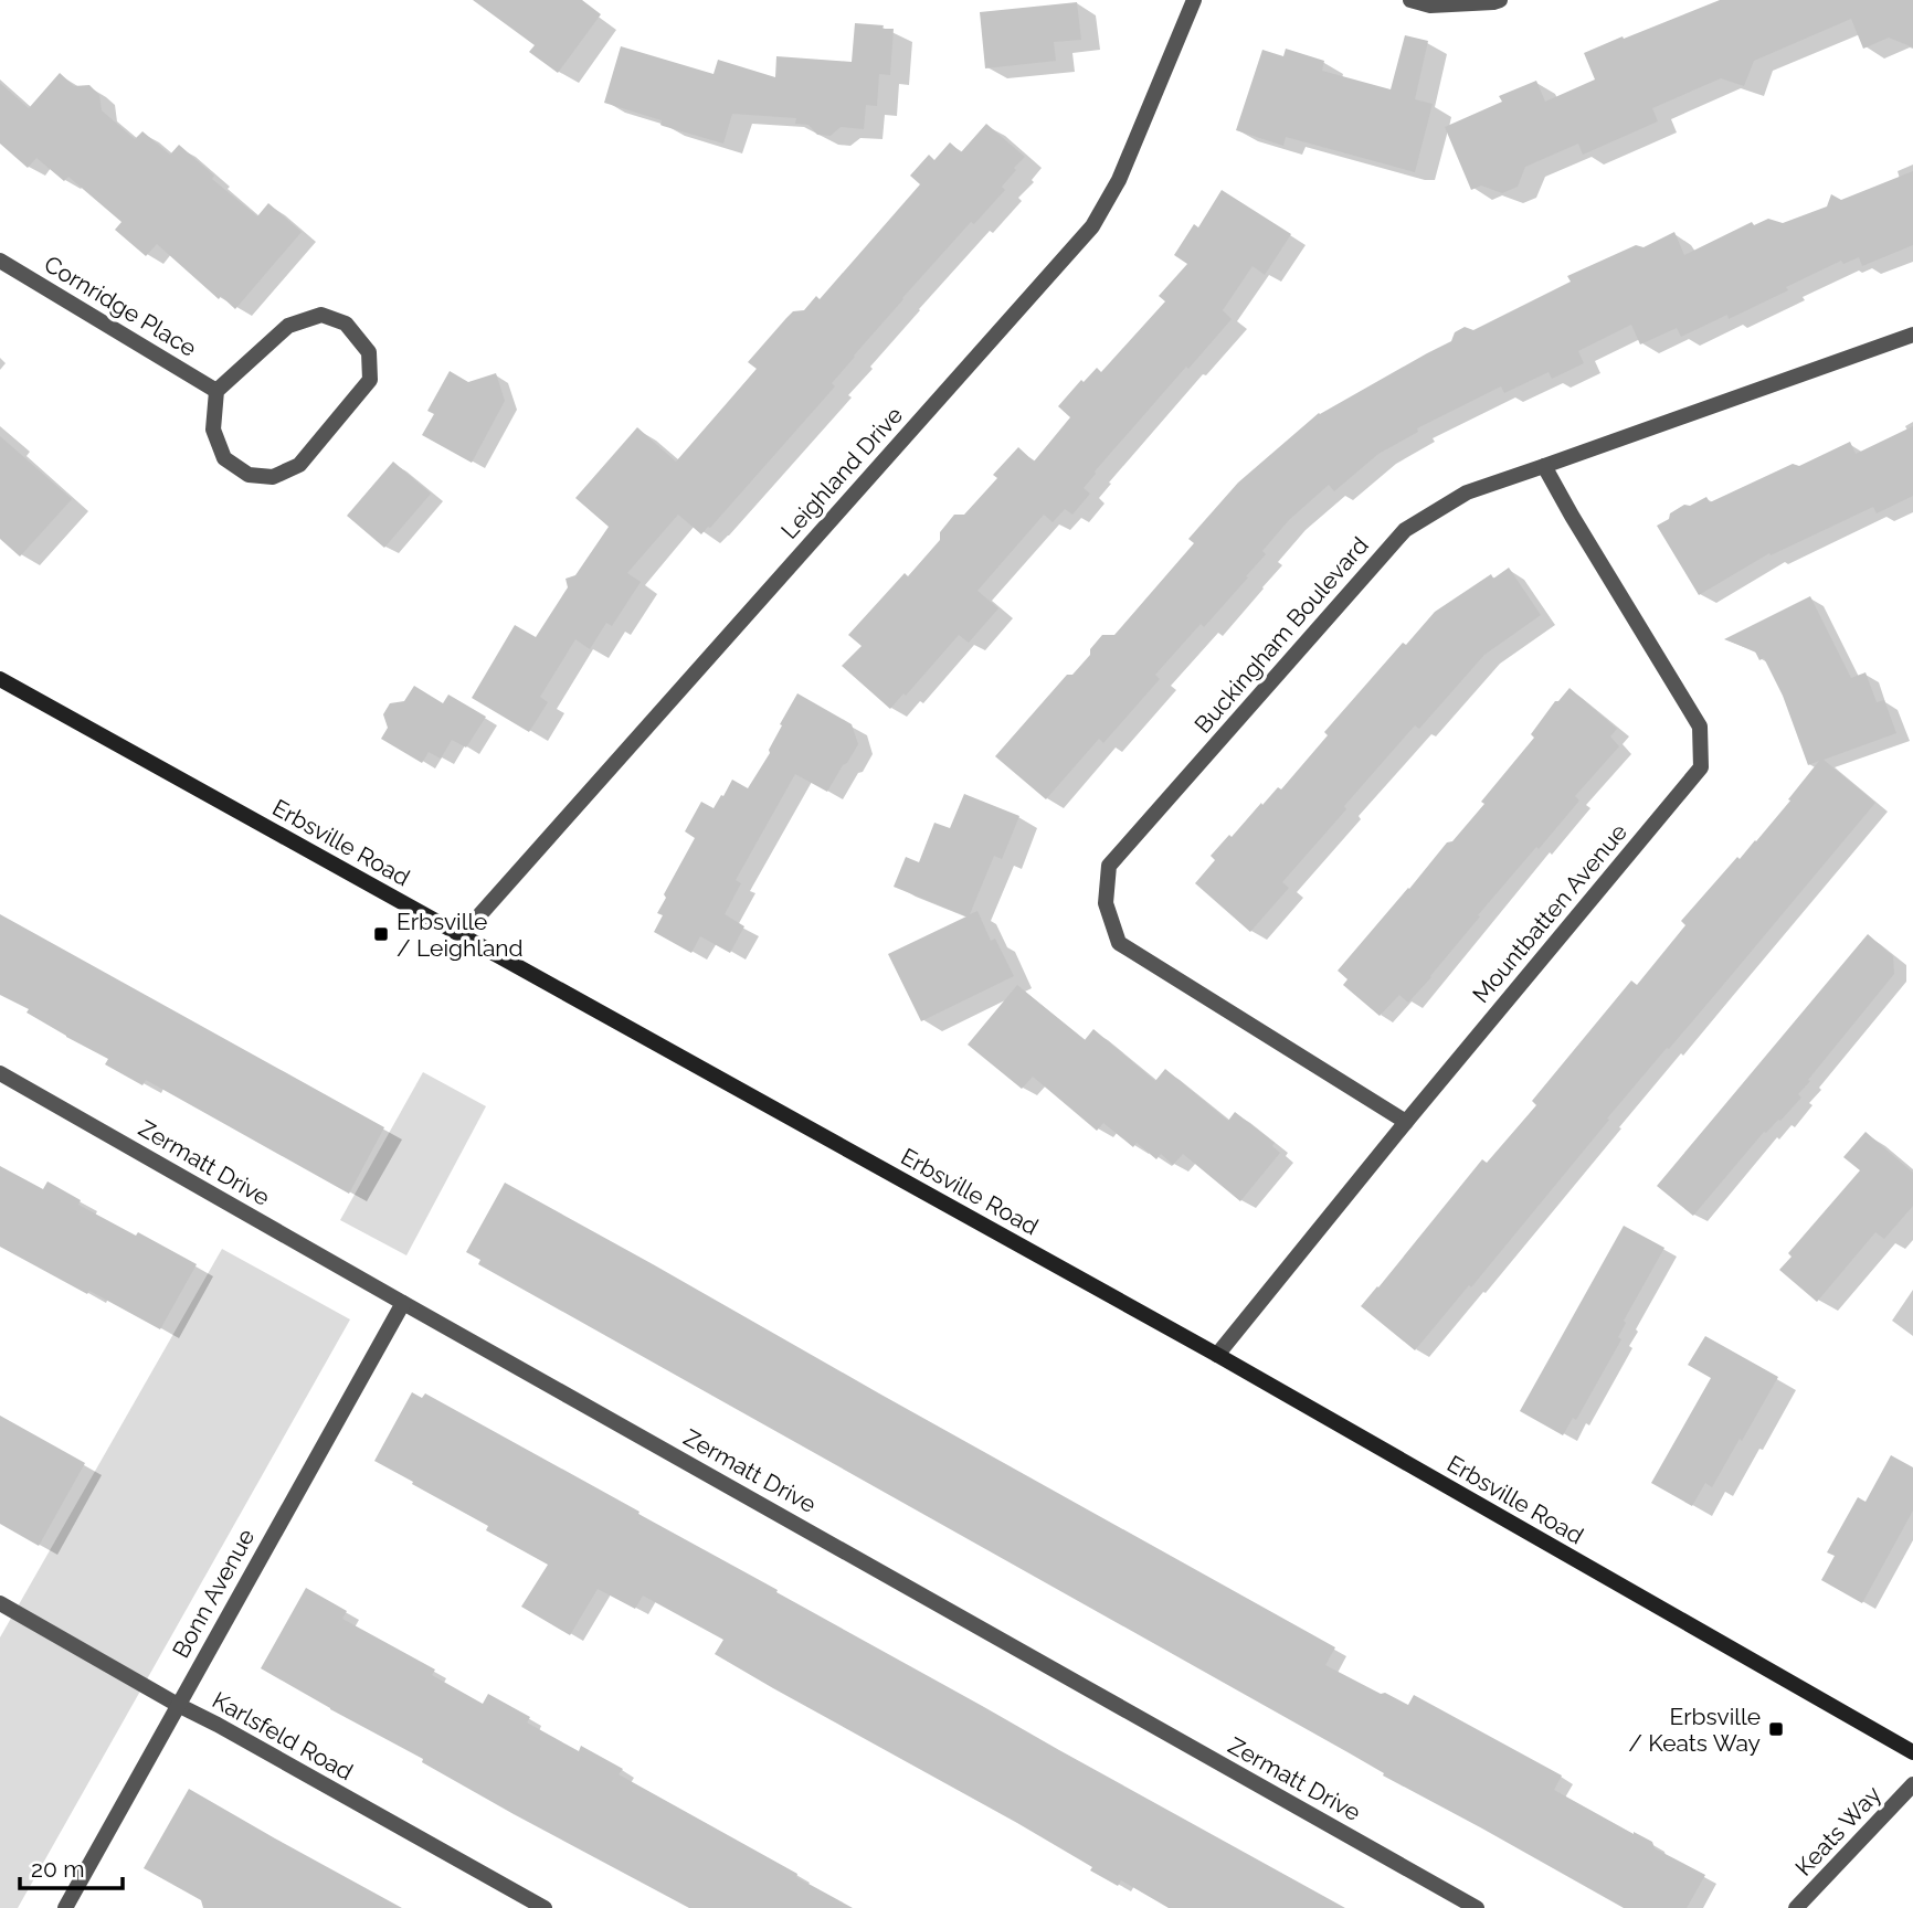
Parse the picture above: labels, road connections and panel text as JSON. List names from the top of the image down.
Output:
{
  "streets": {
    "main road": ["Erbsville Road"],
    "street": [
      "Cornridge Place",
      "Leighland Drive",
      "Buckingham Boulevard",
      "Mountbatten Avenue",
      "Zermatt Drive",
      "Bonn Avenue",
      "Karlsfeld Road",
      "Keats Way"
    ]
  },
  "crossings": [
    ["Leighland Drive", "Erbsville Road"],
    ["Buckingham Boulevard", "Mountbatten Avenue"],
    ["Erbsville Road", "Mountbatten Avenue"],
    ["Zermatt Drive", "Bonn Avenue"],
    ["Bonn Avenue", "Karlsfeld Road"]
  ],
  "places": {
    "transit": ["Erbsville / Leighland", "Erbsville / Keats Way"]
  },
  "scale_bar": "20 m"
}
